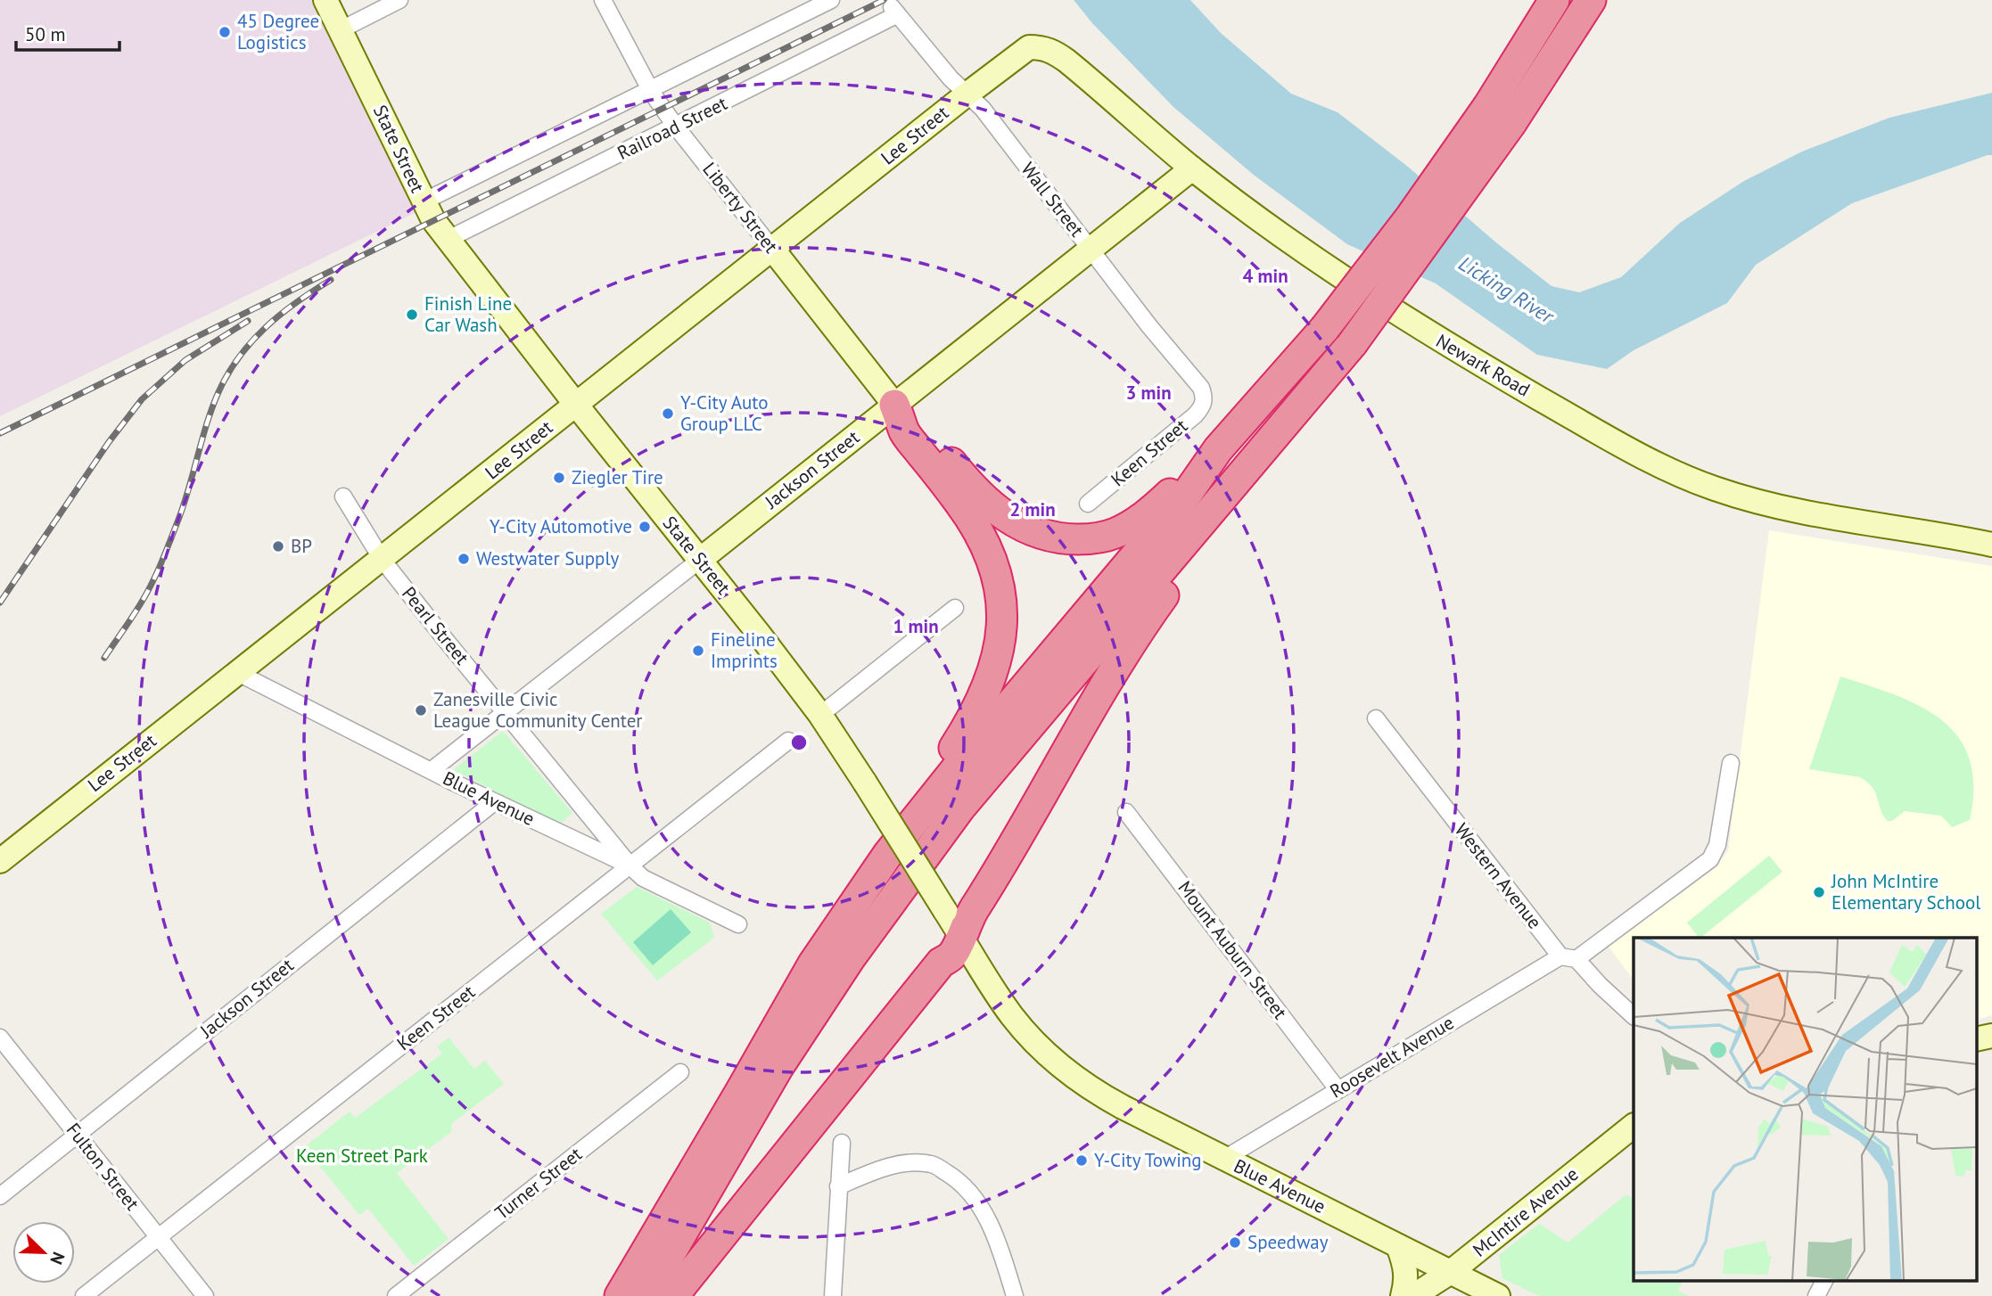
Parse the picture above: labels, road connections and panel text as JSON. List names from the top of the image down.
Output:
{
  "streets": {
    "street": [
      "Railroad Street",
      "Lee Street",
      "State Street",
      "Wall Street",
      "Liberty Street",
      "Newark Road",
      "Keen Street",
      "Jackson Street",
      "Pearl Street",
      "Blue Avenue",
      "Western Avenue",
      "Mount Auburn Street",
      "Roosevelt Avenue",
      "Fulton Street",
      "Turner Street",
      "McIntire Avenue"
    ]
  },
  "crossings": [
    ["Railroad Street", "State Street"],
    ["Railroad Street", "Wall Street"],
    ["Railroad Street", "Liberty Street"],
    ["Lee Street", "State Street"],
    ["Lee Street", "Wall Street"],
    ["Lee Street", "Liberty Street"],
    ["Lee Street", "Newark Road"],
    ["Lee Street", "Pearl Street"],
    ["Lee Street", "Blue Avenue"],
    ["State Street", "Jackson Street"],
    ["State Street", "Blue Avenue"],
    ["Wall Street", "Keen Street"],
    ["Wall Street", "Jackson Street"],
    ["Liberty Street", "Jackson Street"],
    ["Newark Road", "Jackson Street"],
    ["Keen Street", "Pearl Street"],
    ["Keen Street", "Blue Avenue"],
    ["Keen Street", "Fulton Street"],
    ["Jackson Street", "Pearl Street"],
    ["Jackson Street", "Blue Avenue"],
    ["Jackson Street", "Fulton Street"],
    ["Pearl Street", "Blue Avenue"],
    ["Blue Avenue", "Roosevelt Avenue"],
    ["Blue Avenue", "McIntire Avenue"],
    ["Western Avenue", "Roosevelt Avenue"],
    ["Mount Auburn Street", "Roosevelt Avenue"]
  ],
  "water": ["Licking River"],
  "parks": ["Keen Street Park"],
  "places": [
    "45 Degree Logistics",
    "Finish Line Car Wash",
    "Y-City Auto Group LLC",
    "Ziegler Tire",
    "Y-City Automotive",
    "BP",
    "Westwater Supply",
    "Fineline Imprints",
    "Zanesville Civic League Community Center",
    "John McIntire Elementary School",
    "Y-City Towing",
    "Speedway"
  ],
  "scale_bar": "50 m",
  "north": "bottom right",
  "rings": [
    "4 min",
    "3 min",
    "2 min",
    "1 min"
  ]
}
